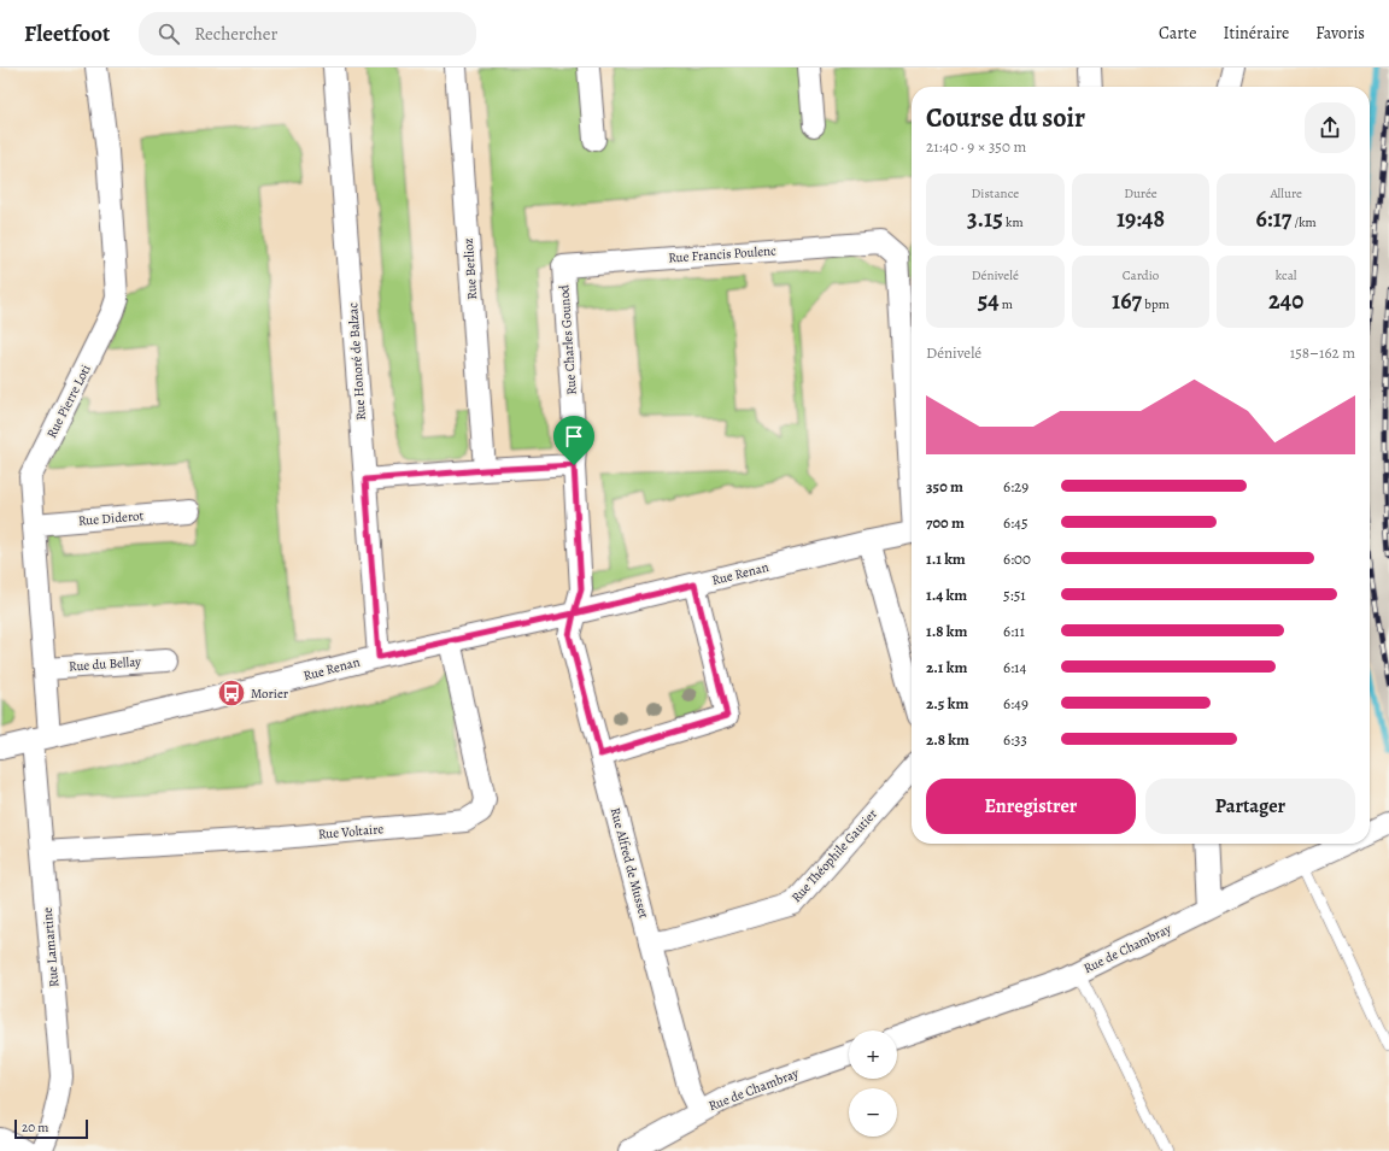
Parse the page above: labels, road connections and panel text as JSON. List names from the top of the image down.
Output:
{
  "streets": {
    "street": [
      "Rue Francis Poulenc",
      "Rue Berlioz",
      "Rue Charles Gounod",
      "Rue Honoré de Balzac",
      "Rue Pierre Loti",
      "Rue Diderot",
      "Rue Renan",
      "Rue du Bellay",
      "Rue Voltaire",
      "Rue Théophile Gautier",
      "Rue Alfred de Musset",
      "Rue Lamartine",
      "Rue de Chambray"
    ]
  },
  "crossings": [
    ["Rue Francis Poulenc", "Rue Charles Gounod"],
    ["Rue Charles Gounod", "Rue Renan"],
    ["Rue Charles Gounod", "Rue Alfred de Musset"],
    ["Rue Honoré de Balzac", "Rue Renan"],
    ["Rue Pierre Loti", "Rue Diderot"],
    ["Rue Pierre Loti", "Rue Renan"],
    ["Rue Pierre Loti", "Rue du Bellay"],
    ["Rue Pierre Loti", "Rue Lamartine"],
    ["Rue Renan", "Rue Voltaire"],
    ["Rue Renan", "Rue Alfred de Musset"],
    ["Rue Renan", "Rue Lamartine"],
    ["Rue Voltaire", "Rue Lamartine"],
    ["Rue Théophile Gautier", "Rue Alfred de Musset"],
    ["Rue Alfred de Musset", "Rue de Chambray"]
  ],
  "places": {
    "bus stop": ["Morier"]
  },
  "scale_bar": "20 m",
  "page": {
    "header": "Fleetfoot",
    "search": "Rechercher",
    "nav": ["Carte", "Itinéraire", "Favoris"],
    "heading": ["Course du soir", "21:40 · 9 × 350 m"],
    "stats": [
      ["Distance", "3.15 km"],
      ["Durée", "19:48"],
      ["Allure", "6:17 /km"],
      ["Dénivelé", "54 m"],
      ["Cardio", "167 bpm"],
      ["kcal", "240"]
    ],
    "chart": ["Dénivelé", "158–162 m"],
    "list": [
      {
        "name": "350 m",
        "note": "6:29"
      },
      {
        "name": "700 m",
        "note": "6:45"
      },
      {
        "name": "1.1 km",
        "note": "6:00"
      },
      {
        "name": "1.4 km",
        "note": "5:51"
      },
      {
        "name": "1.8 km",
        "note": "6:11"
      },
      {
        "name": "2.1 km",
        "note": "6:14"
      },
      {
        "name": "2.5 km",
        "note": "6:49"
      },
      {
        "name": "2.8 km",
        "note": "6:33"
      }
    ],
    "buttons": ["Enregistrer", "Partager"],
    "map_buttons": ["+", "−"],
    "scale": "20 m"
  }
}
